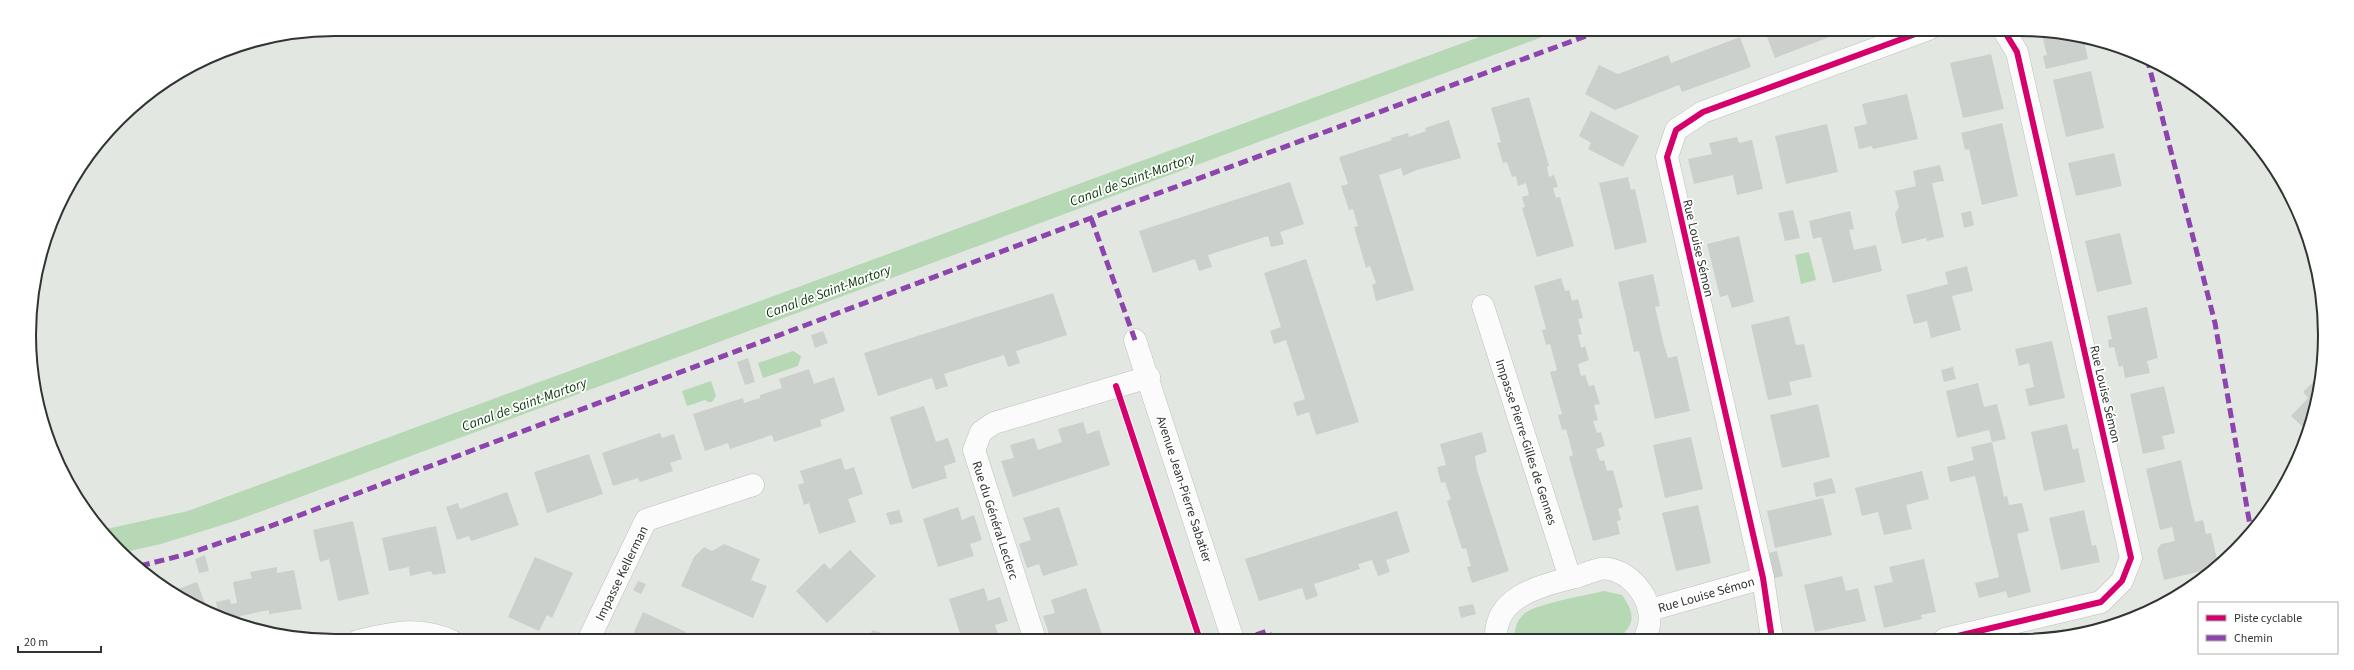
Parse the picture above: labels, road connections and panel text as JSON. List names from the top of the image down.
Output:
{
  "streets": {
    "street": [
      "Rue Louise Sémon",
      "Impasse Pierre-Gilles de Gennes",
      "Avenue Jean-Pierre Sabatier",
      "Rue du Général Leclerc",
      "Impasse Kellerman"
    ]
  },
  "crossings": [
    ["Rue Louise Sémon", "Impasse Pierre-Gilles de Gennes"],
    ["Avenue Jean-Pierre Sabatier", "Rue du Général Leclerc"]
  ],
  "water": ["Canal de Saint-Martory"],
  "legend": ["Piste cyclable", "Chemin"],
  "scale_bar": "20 m"
}
